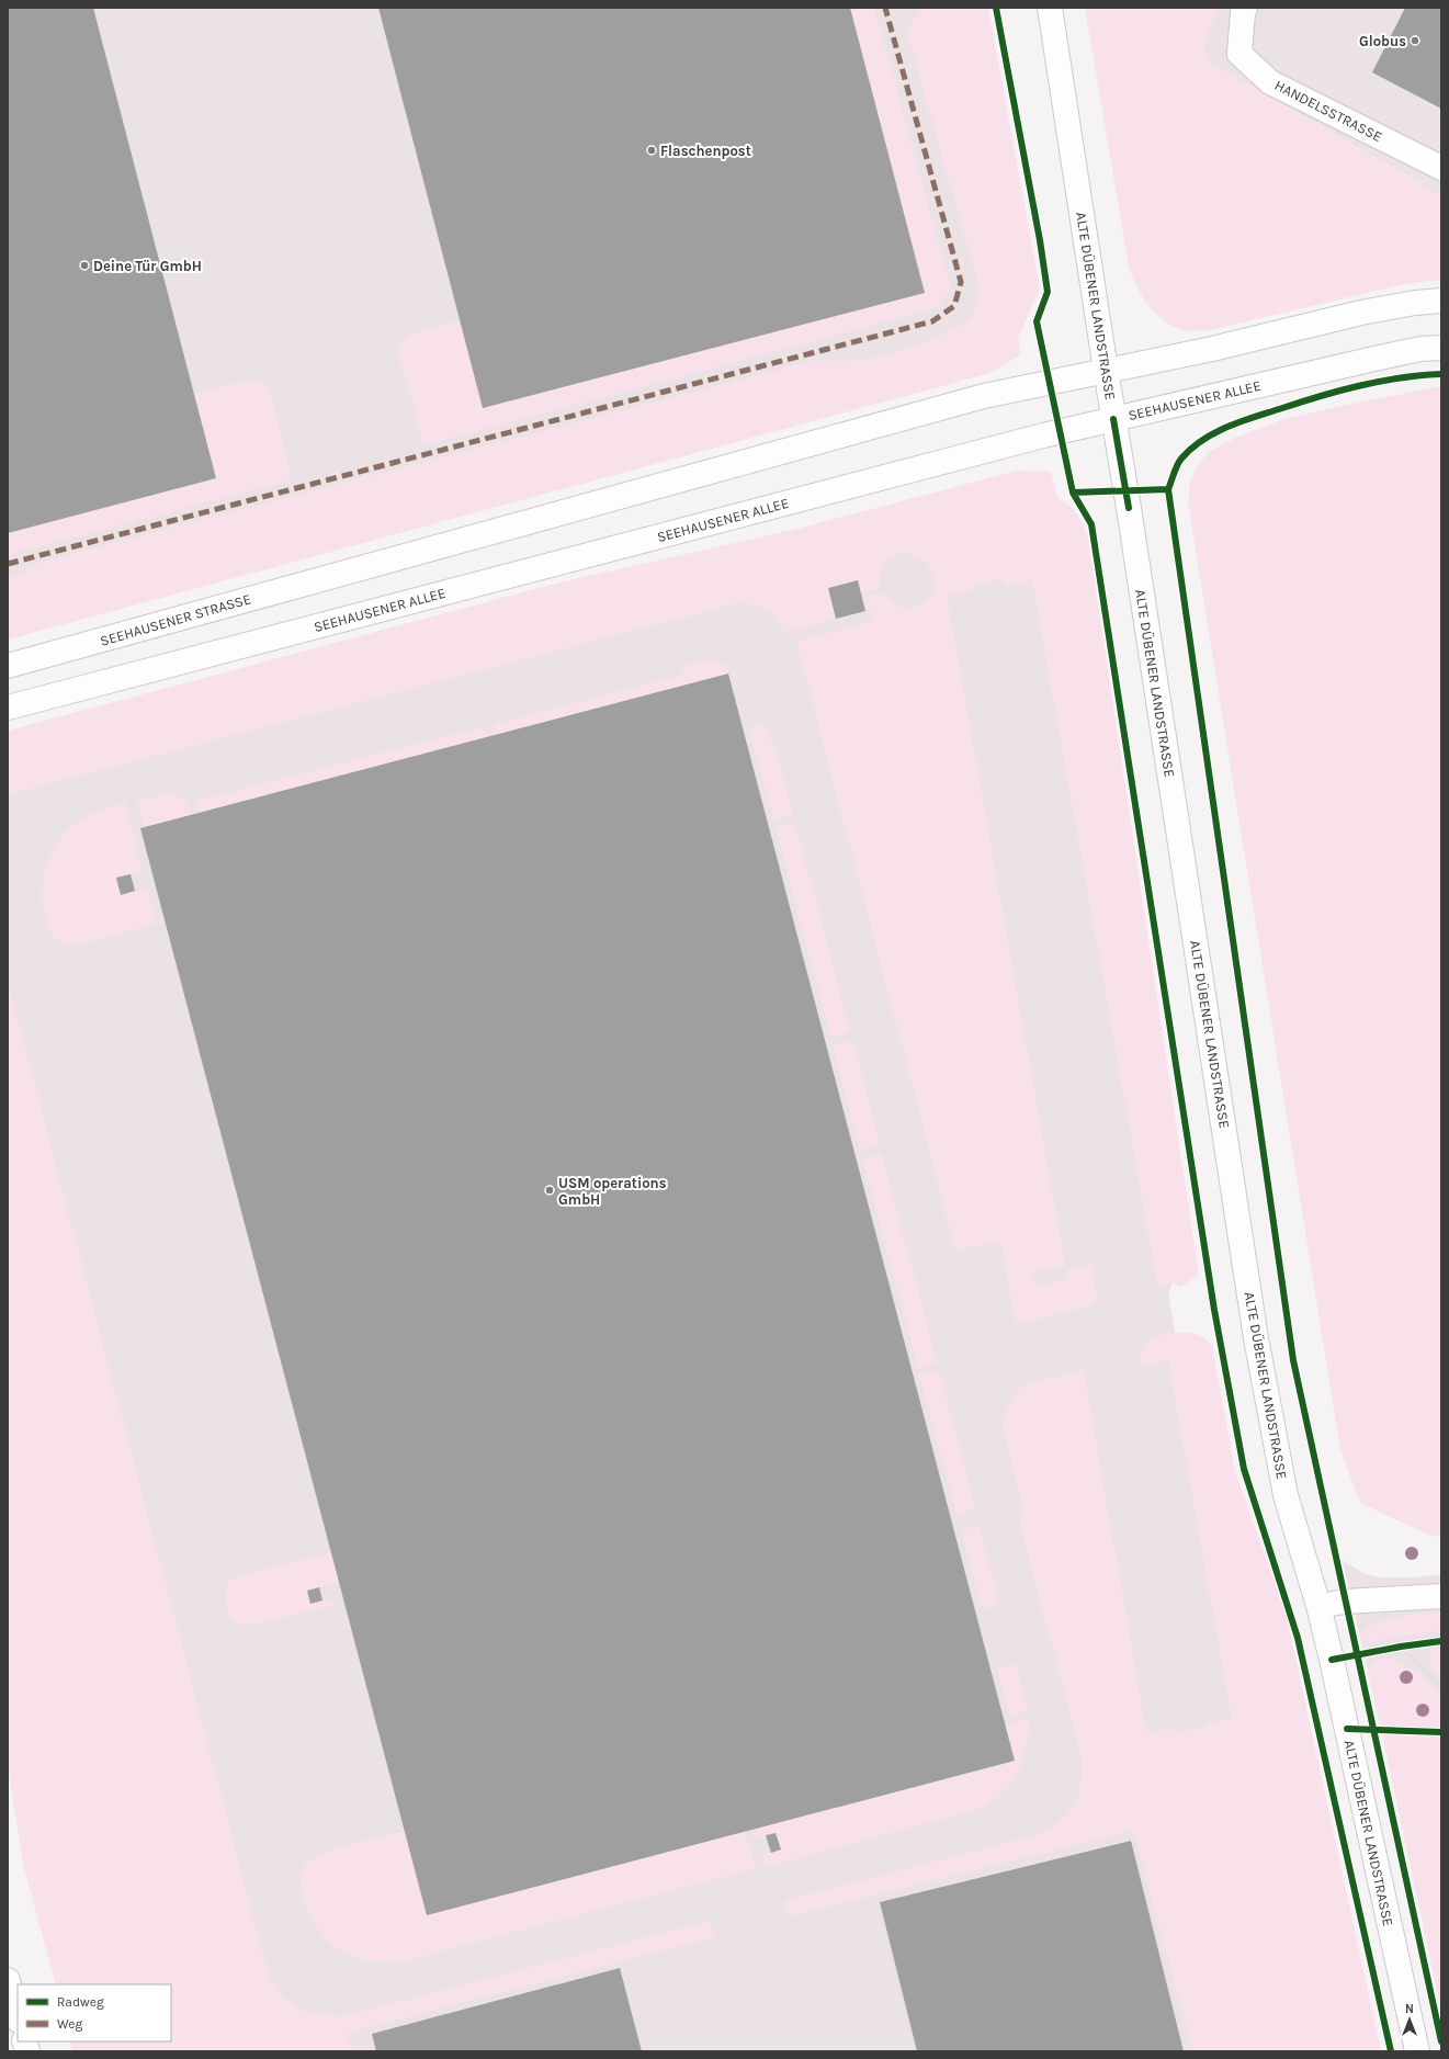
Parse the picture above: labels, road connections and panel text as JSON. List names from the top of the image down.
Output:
{
  "streets": {
    "main road": [
      "HANDELSSTRASSE",
      "ALTE DÜBENER LANDSTRASSE",
      "SEEHAUSENER ALLEE",
      "SEEHAUSENER STRASSE"
    ]
  },
  "crossings": [
    ["ALTE DÜBENER LANDSTRASSE", "SEEHAUSENER ALLEE"],
    ["ALTE DÜBENER LANDSTRASSE", "SEEHAUSENER STRASSE"]
  ],
  "places": [
    "Globus",
    "Flaschenpost",
    "Deine Tür GmbH",
    "USM operations GmbH"
  ],
  "legend": ["Radweg", "Weg"],
  "north": "top"
}
